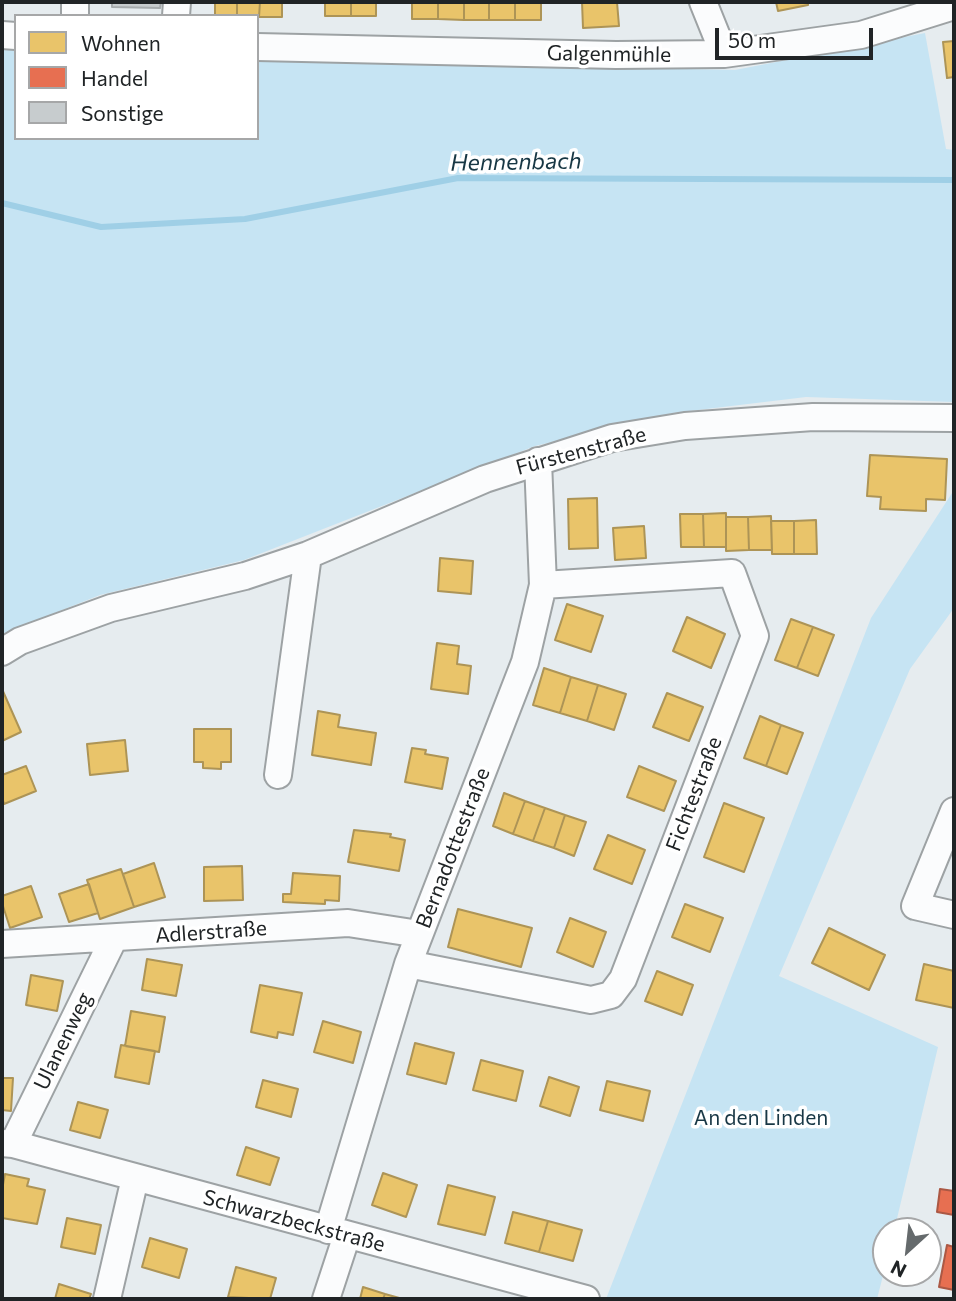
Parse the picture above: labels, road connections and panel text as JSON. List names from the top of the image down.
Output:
{
  "streets": {
    "street": [
      "Galgenmühle",
      "Fürstenstraße",
      "Fichtestraße",
      "Bernadottestraße",
      "Adlerstraße",
      "Ulanenweg",
      "Schwarzbeckstraße"
    ]
  },
  "crossings": [
    ["Fürstenstraße", "Bernadottestraße"],
    ["Fichtestraße", "Bernadottestraße"],
    ["Bernadottestraße", "Adlerstraße"],
    ["Bernadottestraße", "Schwarzbeckstraße"],
    ["Adlerstraße", "Ulanenweg"],
    ["Ulanenweg", "Schwarzbeckstraße"]
  ],
  "water": ["Hennenbach"],
  "parks": ["An den Linden"],
  "legend": ["Wohnen", "Handel", "Sonstige"],
  "scale_bar": "50 m",
  "north": "bottom left"
}
